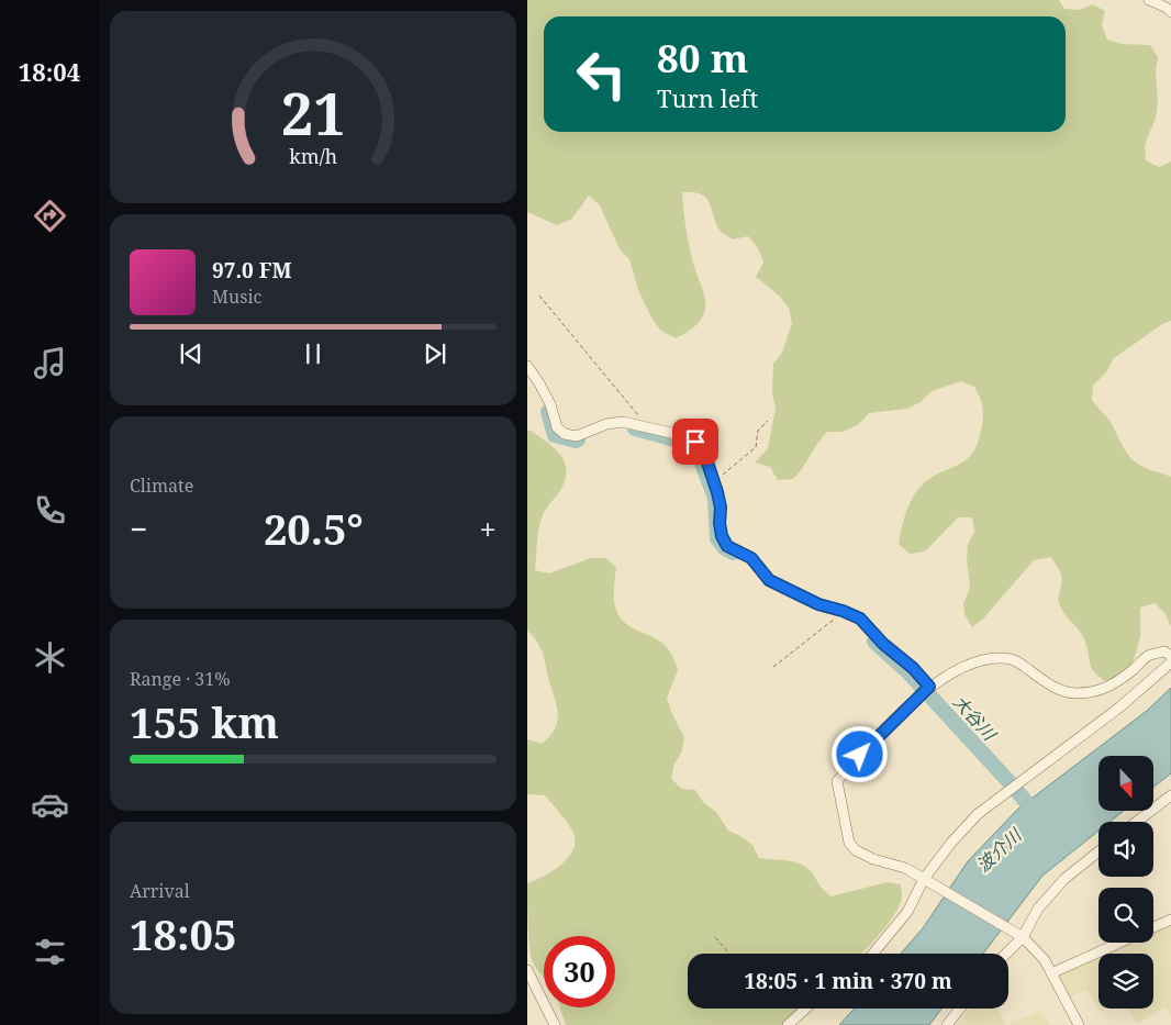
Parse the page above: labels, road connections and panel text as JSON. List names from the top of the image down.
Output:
{
  "water": ["大谷川", "波介川"],
  "north": "bottom",
  "page": {
    "tabs": "18:04",
    "turn": ["80 m", "Turn left"],
    "song": ["97.0 FM", "Music"],
    "tile": [
      "Climate",
      ["Range · 31%", "155 km"],
      ["Arrival", "18:05"]
    ],
    "heat": ["−", "20.5°", "+"],
    "limit": "30",
    "trip": "18:05 · 1 min · 370 m",
    "gauge": ["21", "km/h"]
  }
}
